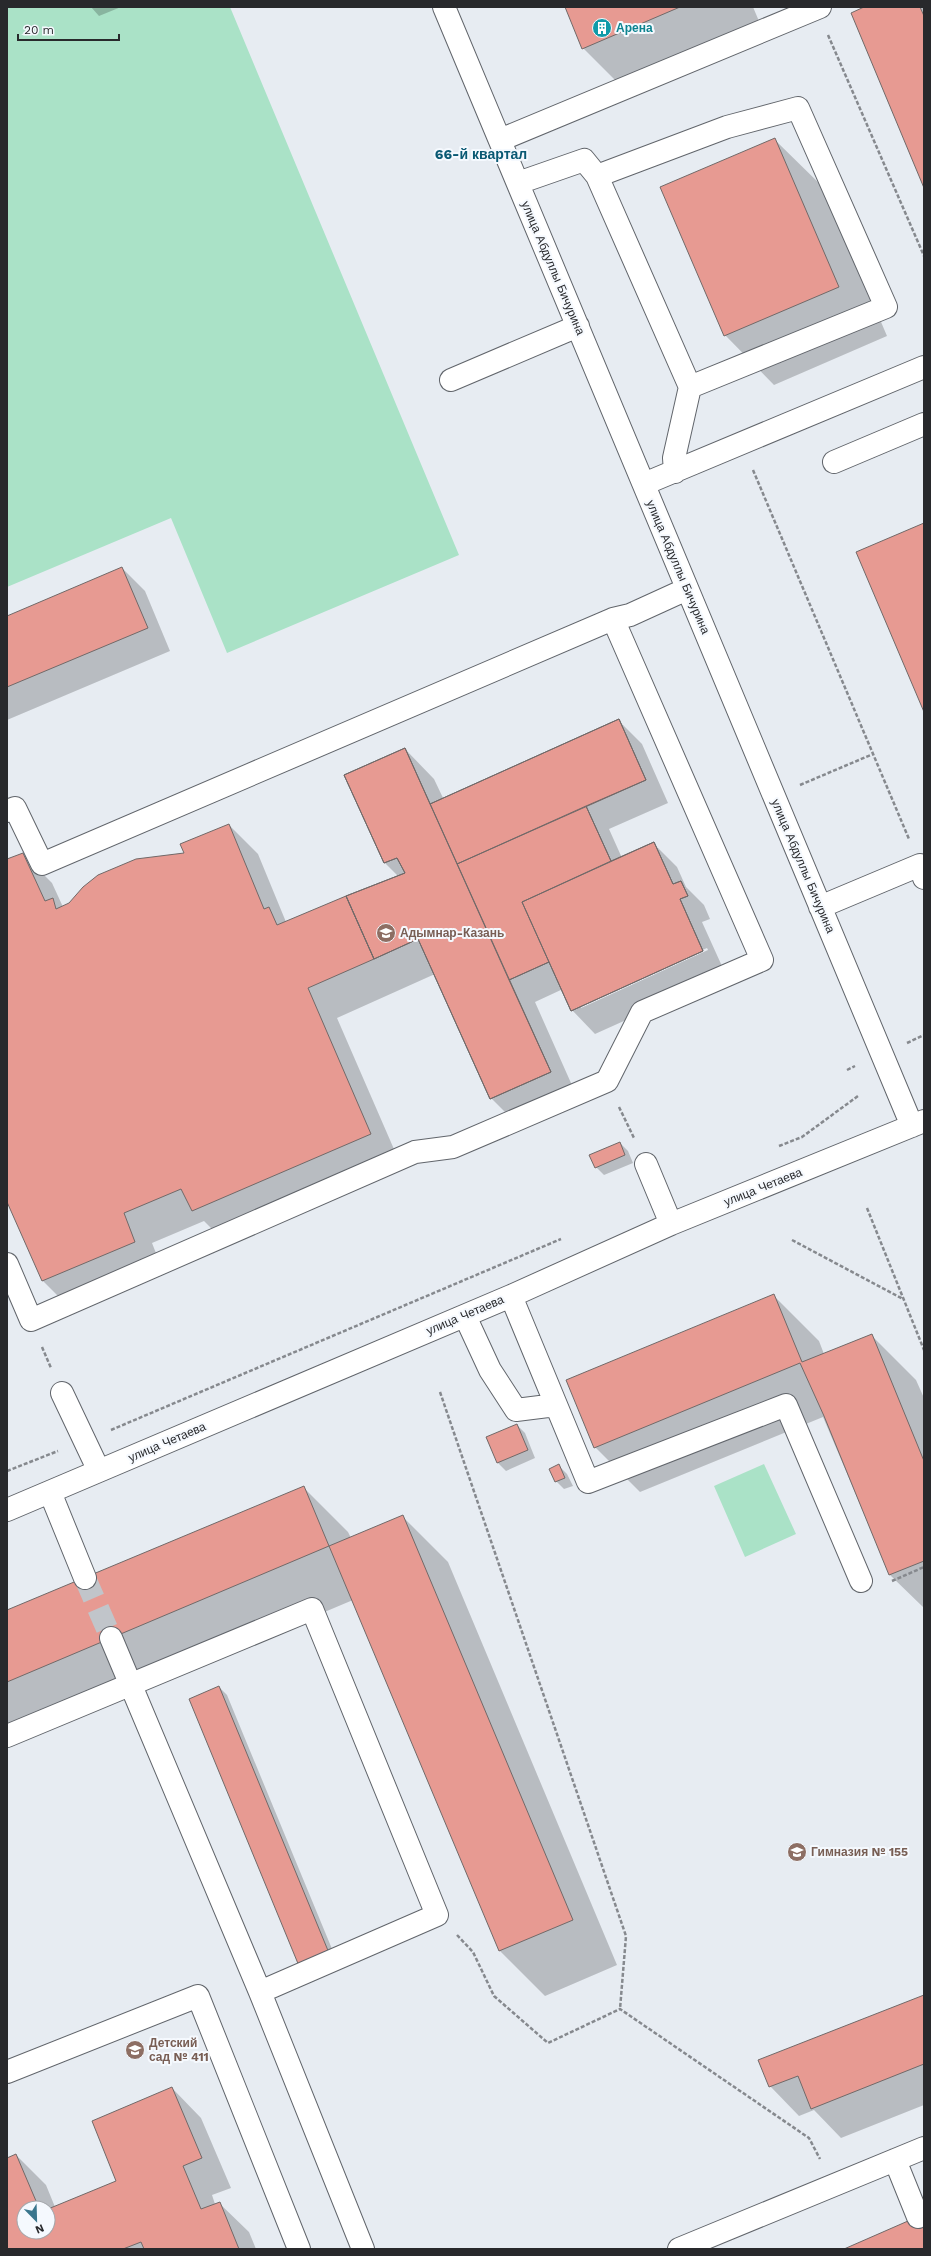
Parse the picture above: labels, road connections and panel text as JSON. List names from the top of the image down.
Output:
{
  "streets": {
    "street": ["улица Абдуллы Бичурина", "улица Четаева"]
  },
  "crossings": [
    ["улица Абдуллы Бичурина", "улица Четаева"]
  ],
  "districts": ["66-й квартал"],
  "places": {
    "building": ["Арена"],
    "school or university": ["Адымнар-Казань", "Гимназия № 155", "Детский сад № 411"]
  },
  "scale_bar": "20 m",
  "north": "bottom right"
}
